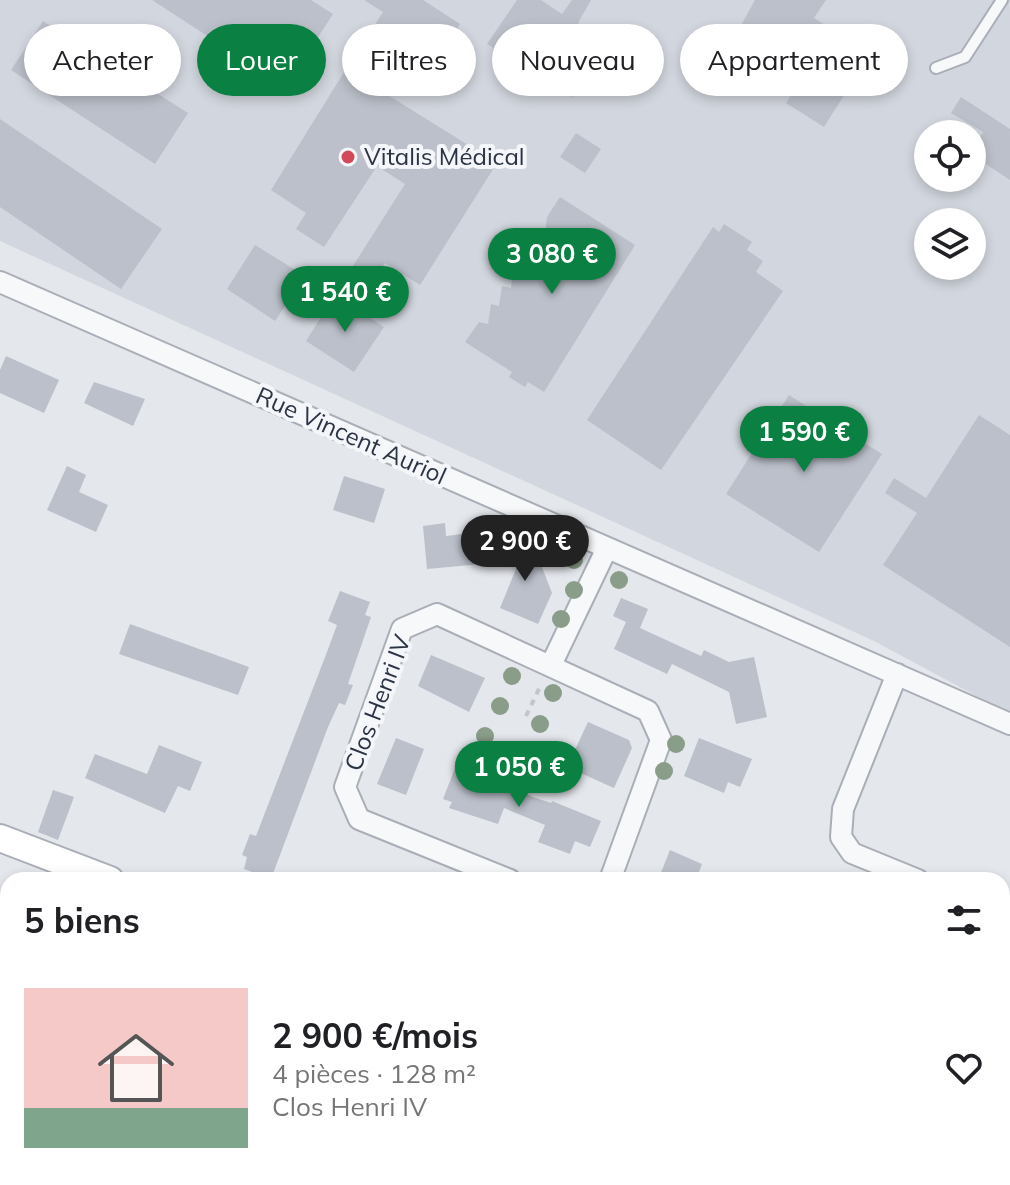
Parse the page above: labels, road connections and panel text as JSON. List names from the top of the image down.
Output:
{
  "streets": {
    "street": ["Rue Vincent Auriol", "Clos Henri IV"]
  },
  "places": ["Vitalis Médical"],
  "page": {
    "chip": [
      "Acheter",
      "Louer",
      "Filtres",
      "Nouveau",
      "Appartement"
    ],
    "price": [
      "3 080 €",
      "1 540 €",
      "1 590 €",
      "2 900 €",
      "1 050 €"
    ],
    "heading": "5 biens",
    "list": [
      {
        "name": "2 900 €/mois",
        "note": "4 pièces · 128 m² · Clos Henri IV"
      }
    ]
  }
}
